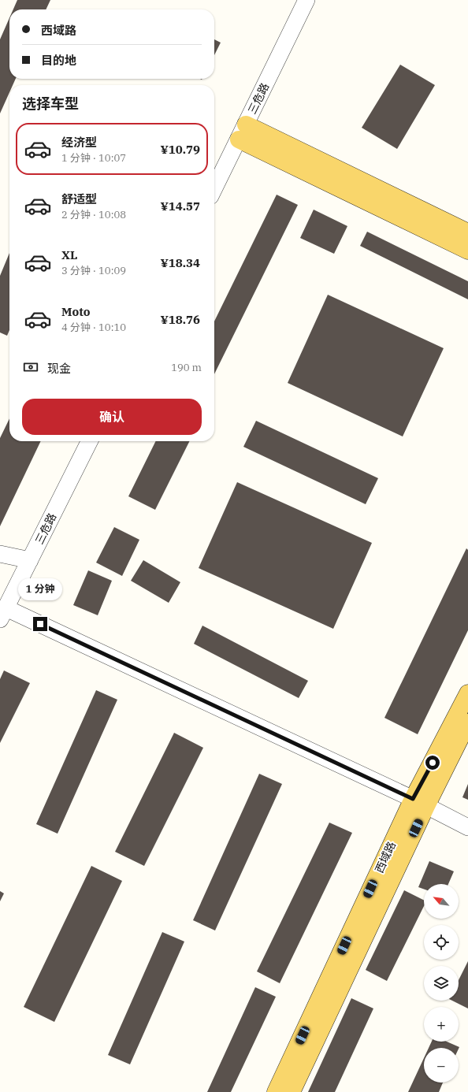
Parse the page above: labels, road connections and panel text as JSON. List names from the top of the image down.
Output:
{
  "streets": {
    "main road": ["西域路"],
    "street": ["三危路"]
  },
  "north": "top left",
  "page": {
    "banner": ["西域路", "目的地"],
    "heading": "选择车型",
    "list": [
      {
        "name": "经济型",
        "note": "1 分钟 · 10:07",
        "value": "¥10.79"
      },
      {
        "name": "舒适型",
        "note": "2 分钟 · 10:08",
        "value": "¥14.57"
      },
      {
        "name": "XL",
        "note": "3 分钟 · 10:09",
        "value": "¥18.34"
      },
      {
        "name": "Moto",
        "note": "4 分钟 · 10:10",
        "value": "¥18.76"
      }
    ],
    "pay": ["现金", "190 m"],
    "buttons": "确认",
    "bubble": "1 分钟",
    "map_buttons": ["+", "−"]
  }
}
